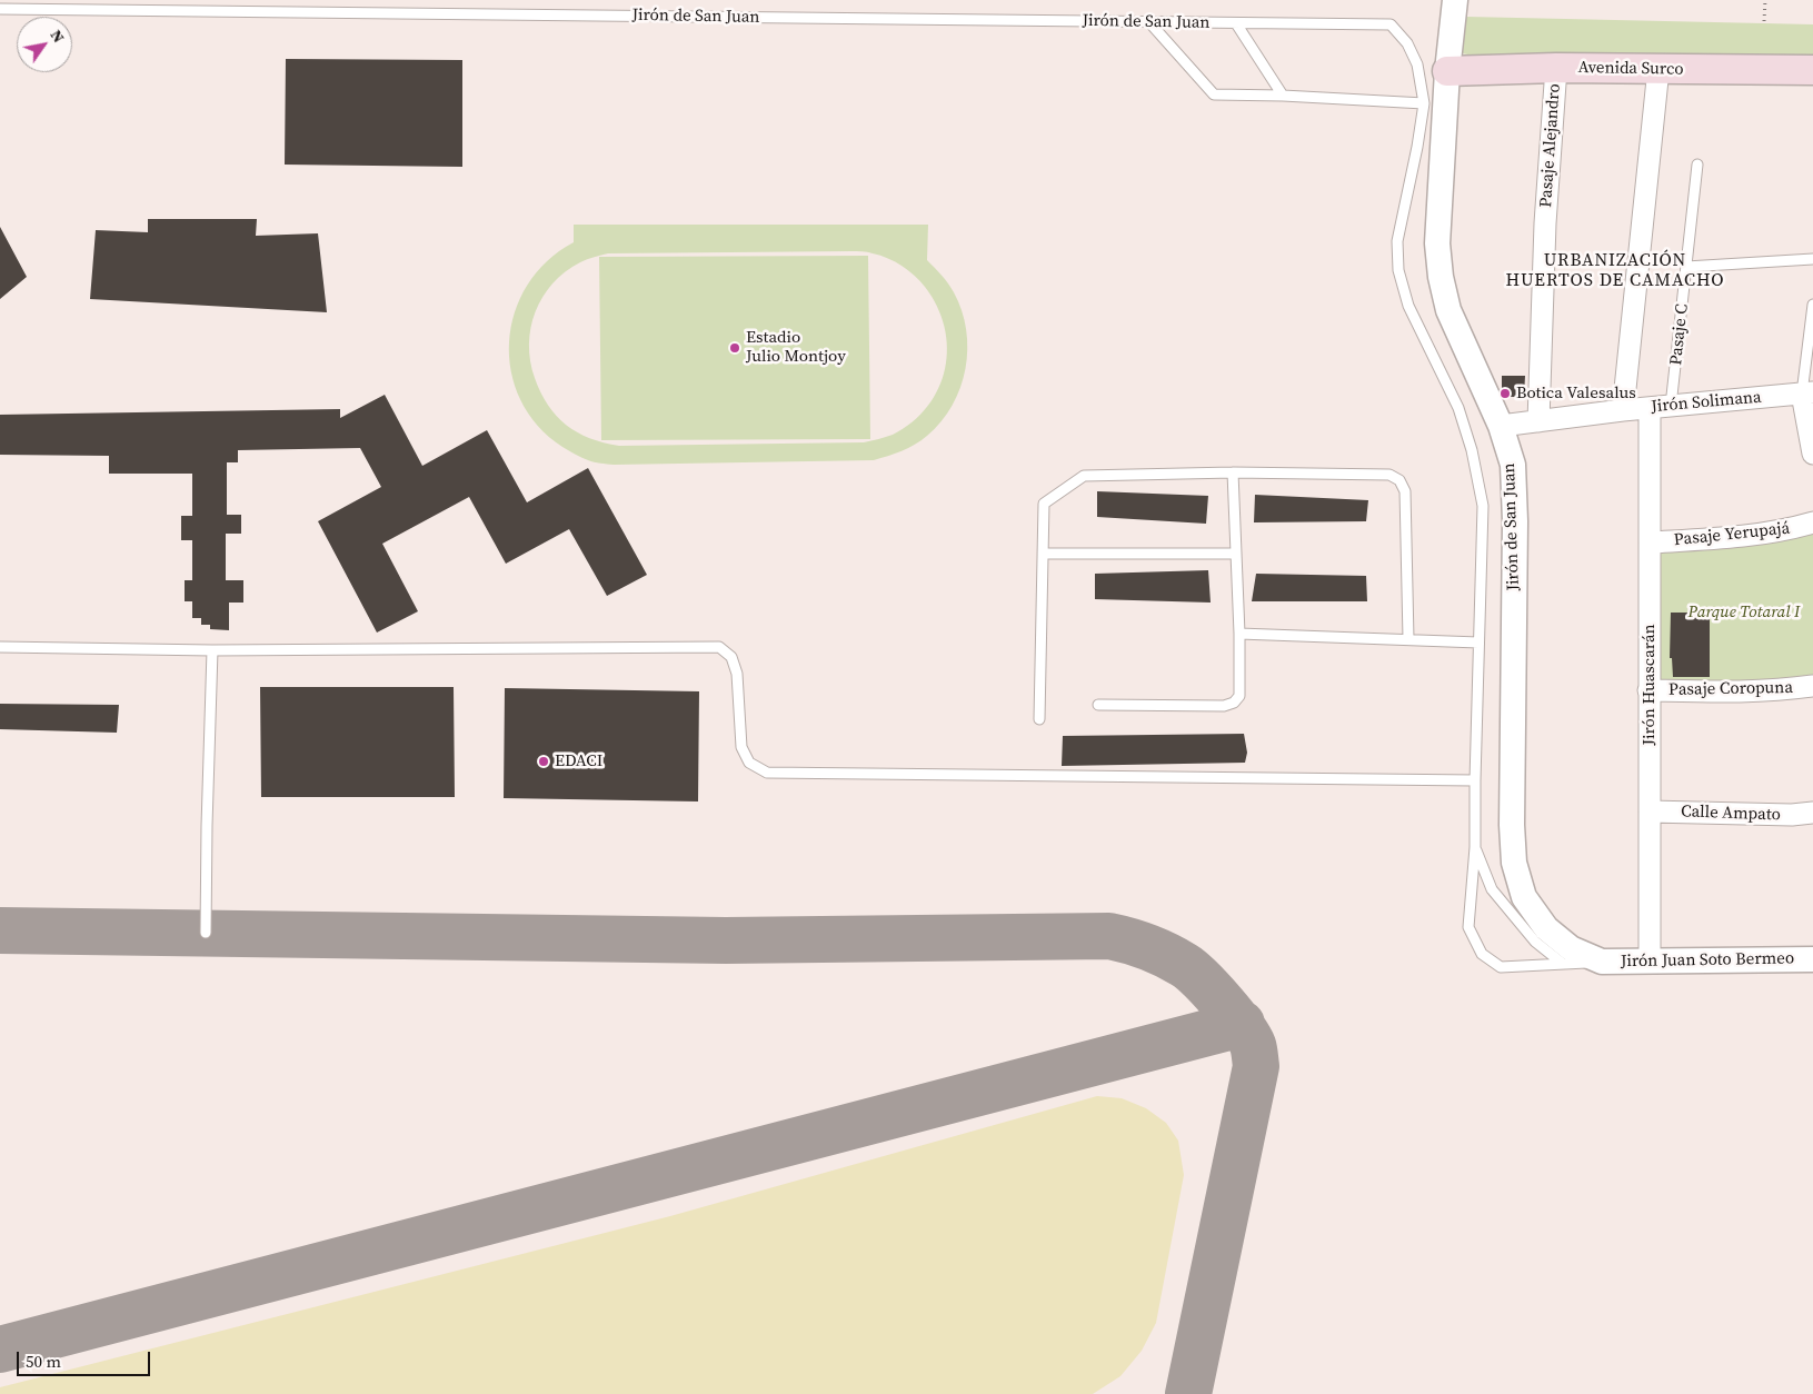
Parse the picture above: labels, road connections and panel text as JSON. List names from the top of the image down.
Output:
{
  "streets": {
    "main road": ["Avenida Surco"],
    "street": [
      "Jirón de San Juan",
      "Pasaje Alejandro",
      "Jirón Solimana",
      "Pasaje Yerupajá",
      "Jirón Huascarán",
      "Pasaje Coropuna",
      "Calle Ampato",
      "Jirón Juan Soto Bermeo"
    ],
    "lane": ["Pasaje C"]
  },
  "crossings": [
    ["Jirón de San Juan", "Avenida Surco"],
    ["Jirón de San Juan", "Jirón Solimana"],
    ["Jirón de San Juan", "Jirón Juan Soto Bermeo"],
    ["Avenida Surco", "Pasaje Alejandro"],
    ["Pasaje Alejandro", "Jirón Solimana"],
    ["Pasaje C", "Jirón Solimana"],
    ["Jirón Solimana", "Jirón Huascarán"],
    ["Pasaje Yerupajá", "Jirón Huascarán"],
    ["Jirón Huascarán", "Pasaje Coropuna"],
    ["Jirón Huascarán", "Calle Ampato"],
    ["Jirón Huascarán", "Jirón Juan Soto Bermeo"]
  ],
  "districts": ["URBANIZACIÓN HUERTOS DE CAMACHO"],
  "parks": ["Parque Totaral I"],
  "places": ["Estadio Julio Montjoy", "Botica Valesalus", "EDACI"],
  "scale_bar": "50 m",
  "north": "top right"
}
